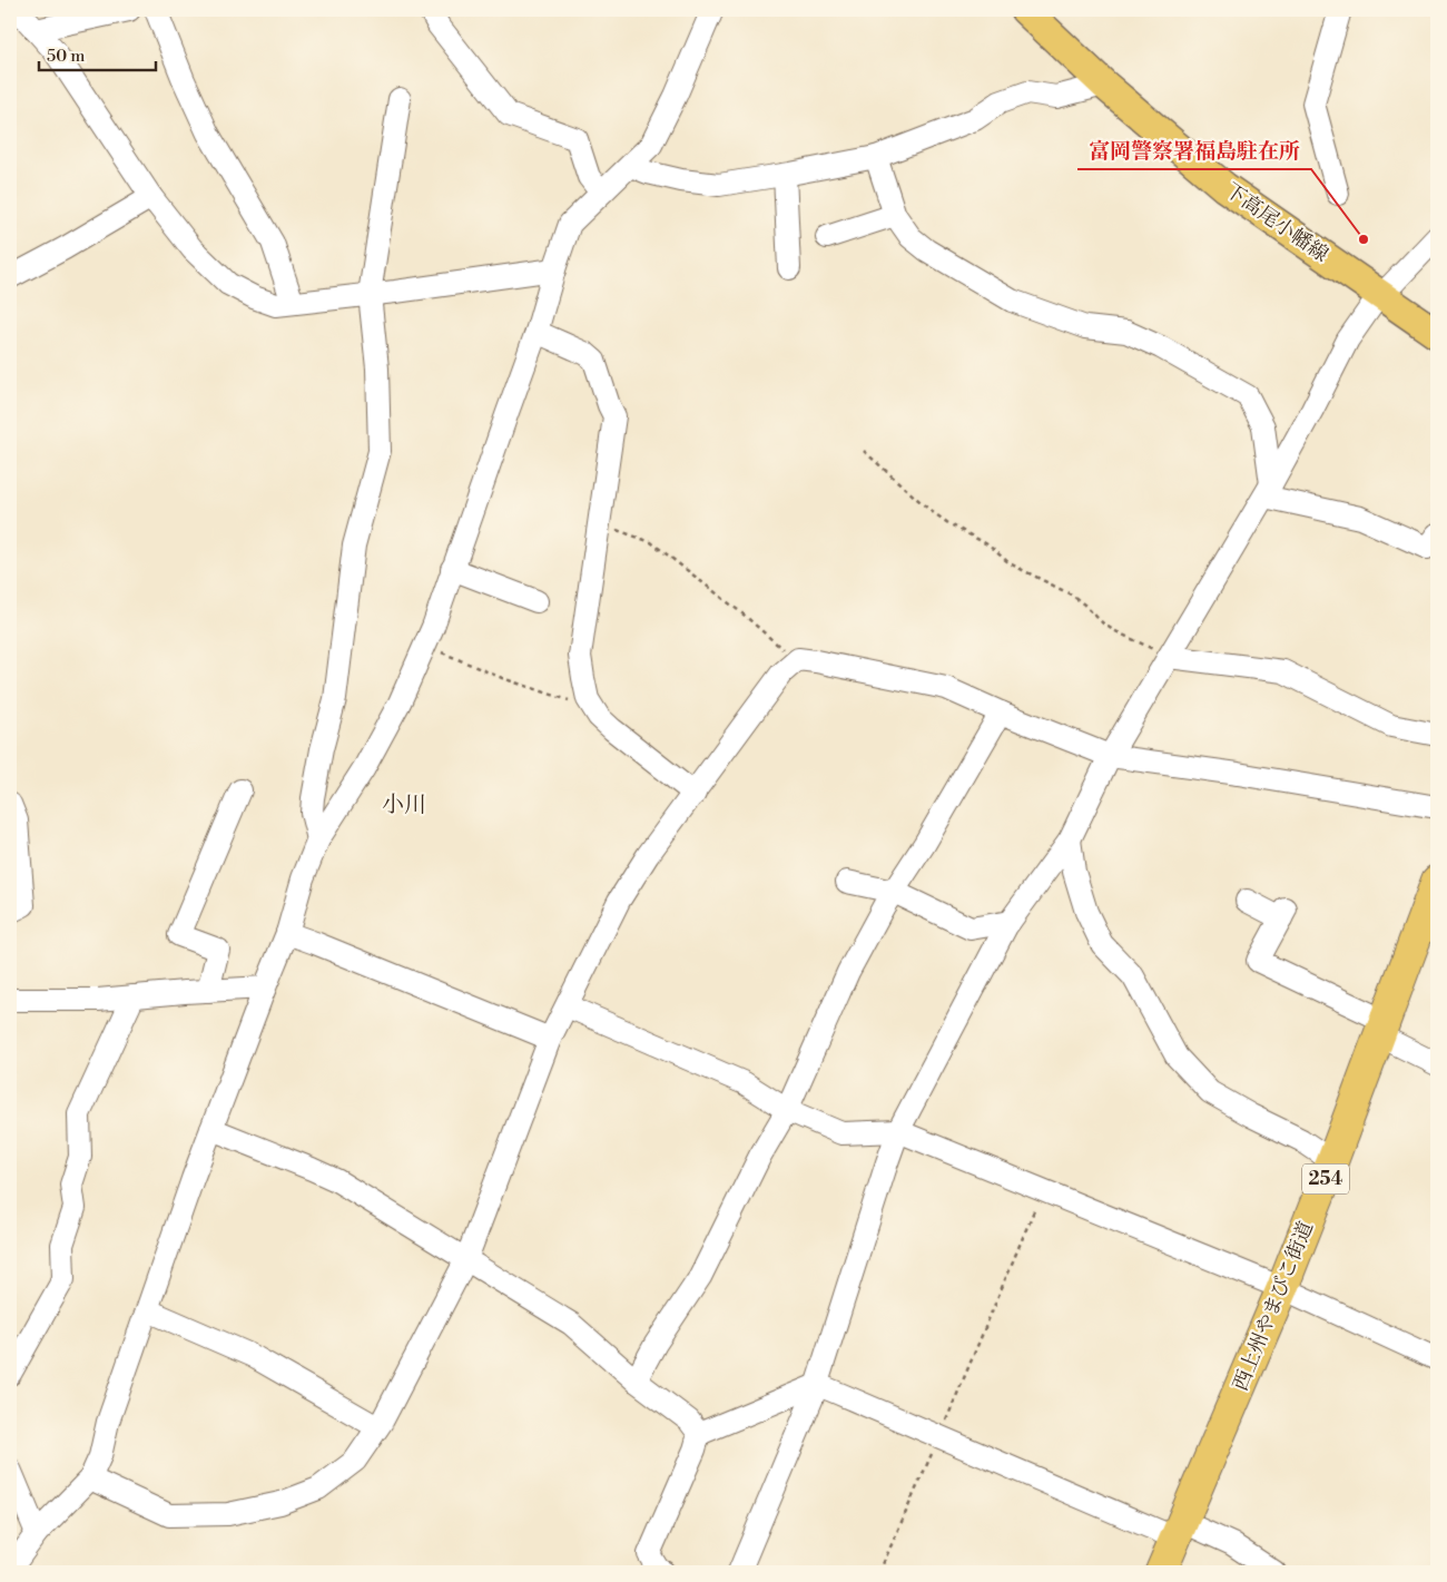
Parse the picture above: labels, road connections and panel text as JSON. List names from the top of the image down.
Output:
{
  "streets": {
    "highway": ["254", "西上州やまびこ街道"],
    "main road": ["下高尾小幡線"]
  },
  "districts": ["小川"],
  "places": ["富岡警察署福島駐在所"],
  "scale_bar": "50 m"
}
